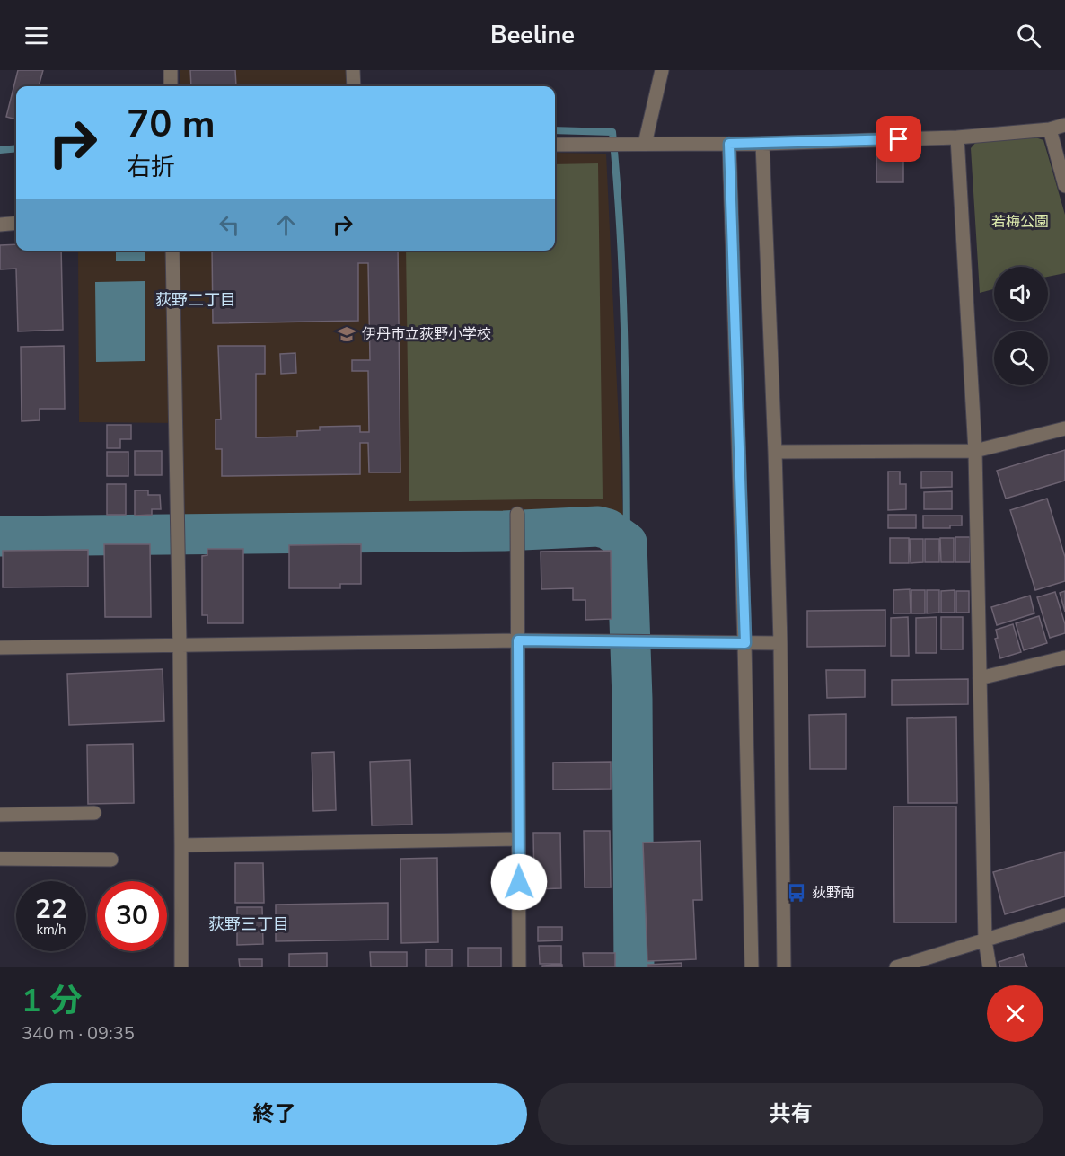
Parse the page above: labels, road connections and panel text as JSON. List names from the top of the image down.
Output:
{
  "districts": ["荻野二丁目", "荻野三丁目"],
  "parks": ["若梅公園"],
  "places": {
    "school or university": ["伊丹市立荻野小学校"],
    "bus stop": ["荻野南"]
  },
  "page": {
    "header": "Beeline",
    "turn": ["70 m", "右折"],
    "speed": "22 km/h",
    "limit": "30",
    "heading": ["1 分", "340 m · 09:35"],
    "buttons": ["終了", "共有"]
  }
}
